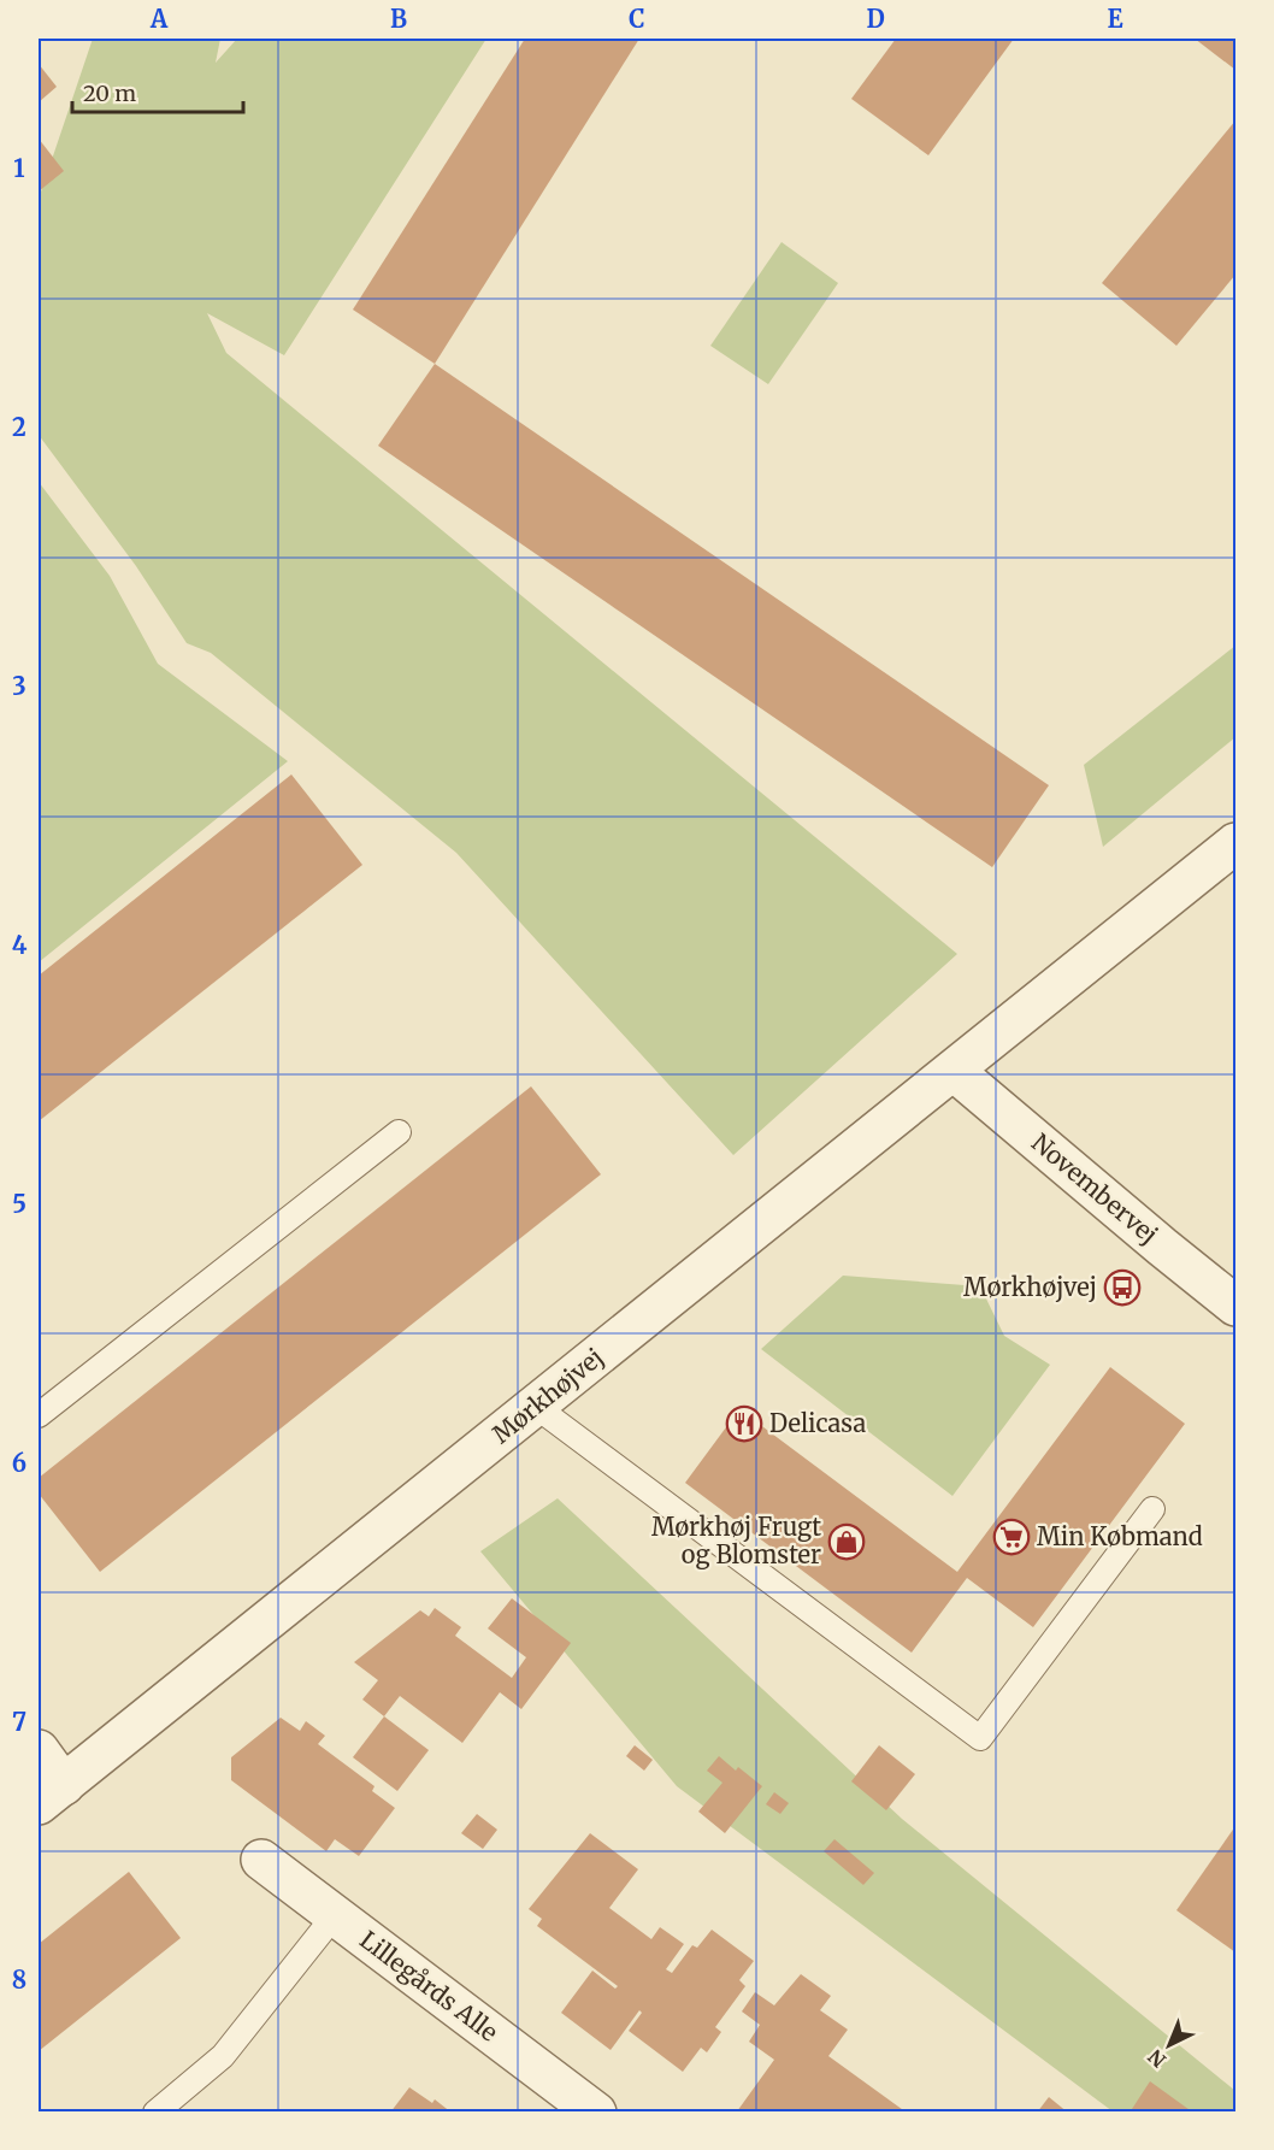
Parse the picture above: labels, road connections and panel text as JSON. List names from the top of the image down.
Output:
{
  "streets": {
    "street": ["Novembervej", "Mørkhøjvej", "Lillegårds Alle"]
  },
  "crossings": [
    ["Novembervej", "Mørkhøjvej"]
  ],
  "places": {
    "bus stop": ["Mørkhøjvej"],
    "restaurant": ["Delicasa"],
    "supermarket": ["Min Købmand"],
    "shop": ["Mørkhøj Frugt og Blomster"]
  },
  "scale_bar": "20 m",
  "north": "bottom left",
  "grid": {
    "columns": [
      "A",
      "B",
      "C",
      "D",
      "E"
    ],
    "rows": [
      "1",
      "2",
      "3",
      "4",
      "5",
      "6",
      "7",
      "8"
    ]
  }
}
